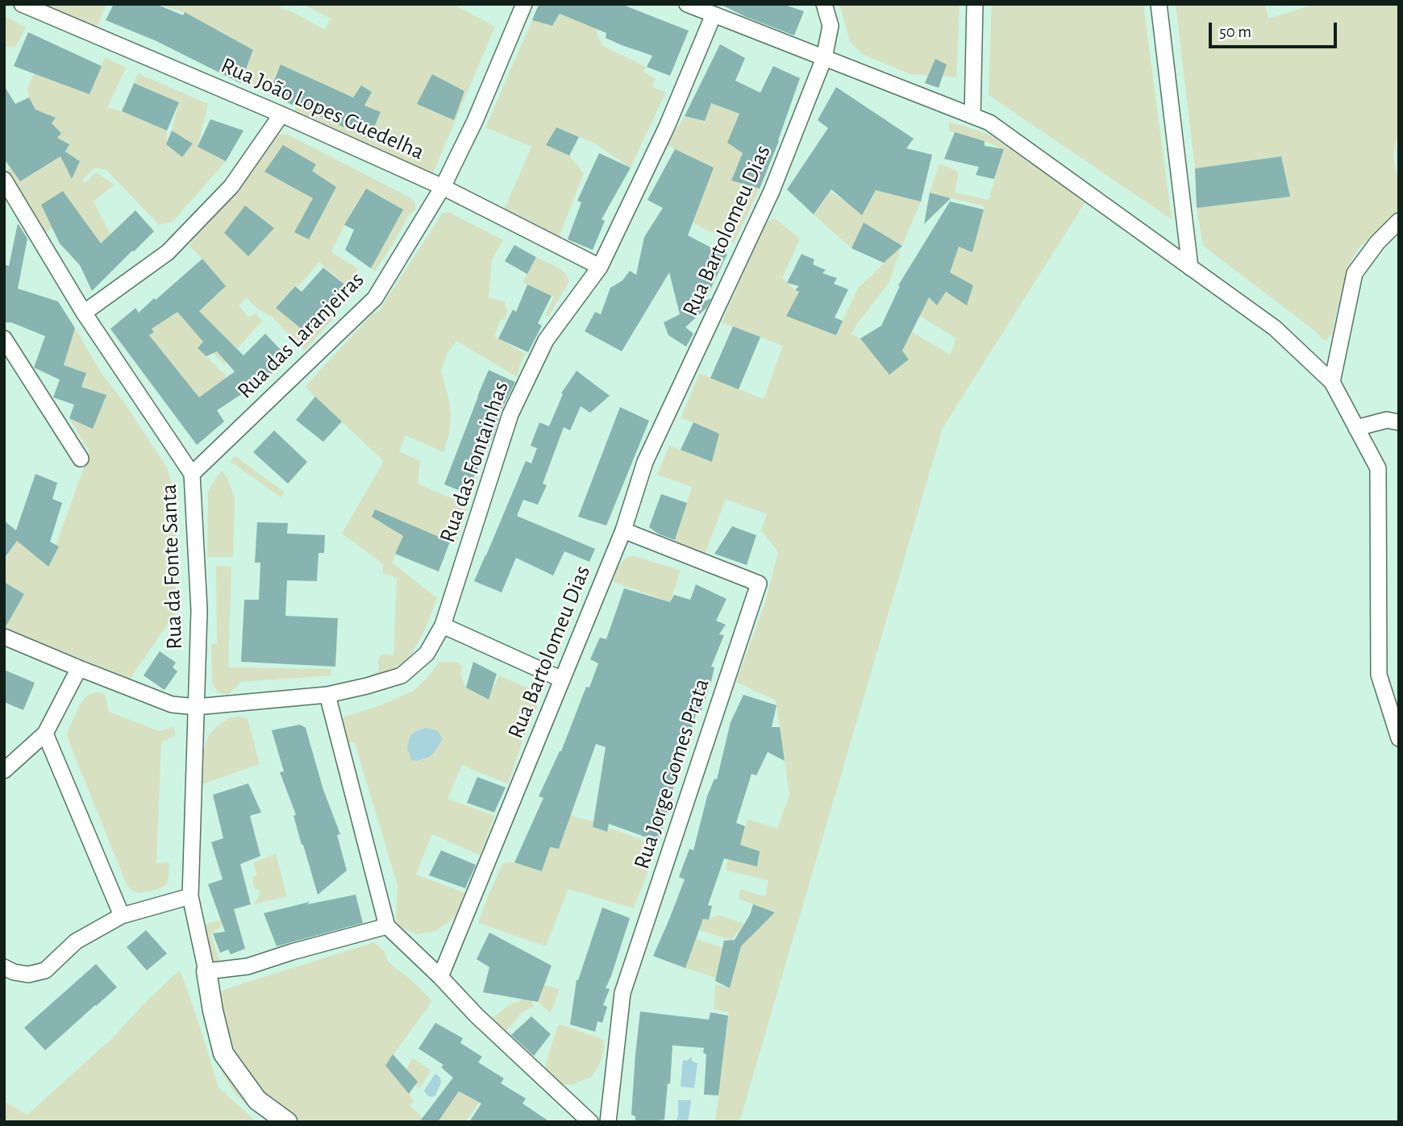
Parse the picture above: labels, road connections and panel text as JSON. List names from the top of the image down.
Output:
{
  "streets": {
    "street": [
      "Rua João Lopes Guedelha",
      "Rua Bartolomeu Dias",
      "Rua das Laranjeiras",
      "Rua das Fontainhas",
      "Rua da Fonte Santa",
      "Rua Jorge Gomes Prata"
    ]
  },
  "crossings": [
    ["Rua João Lopes Guedelha", "Rua das Laranjeiras"],
    ["Rua João Lopes Guedelha", "Rua das Fontainhas"],
    ["Rua Bartolomeu Dias", "Rua Jorge Gomes Prata"],
    ["Rua das Laranjeiras", "Rua da Fonte Santa"],
    ["Rua das Fontainhas", "Rua da Fonte Santa"]
  ],
  "scale_bar": "50 m"
}
